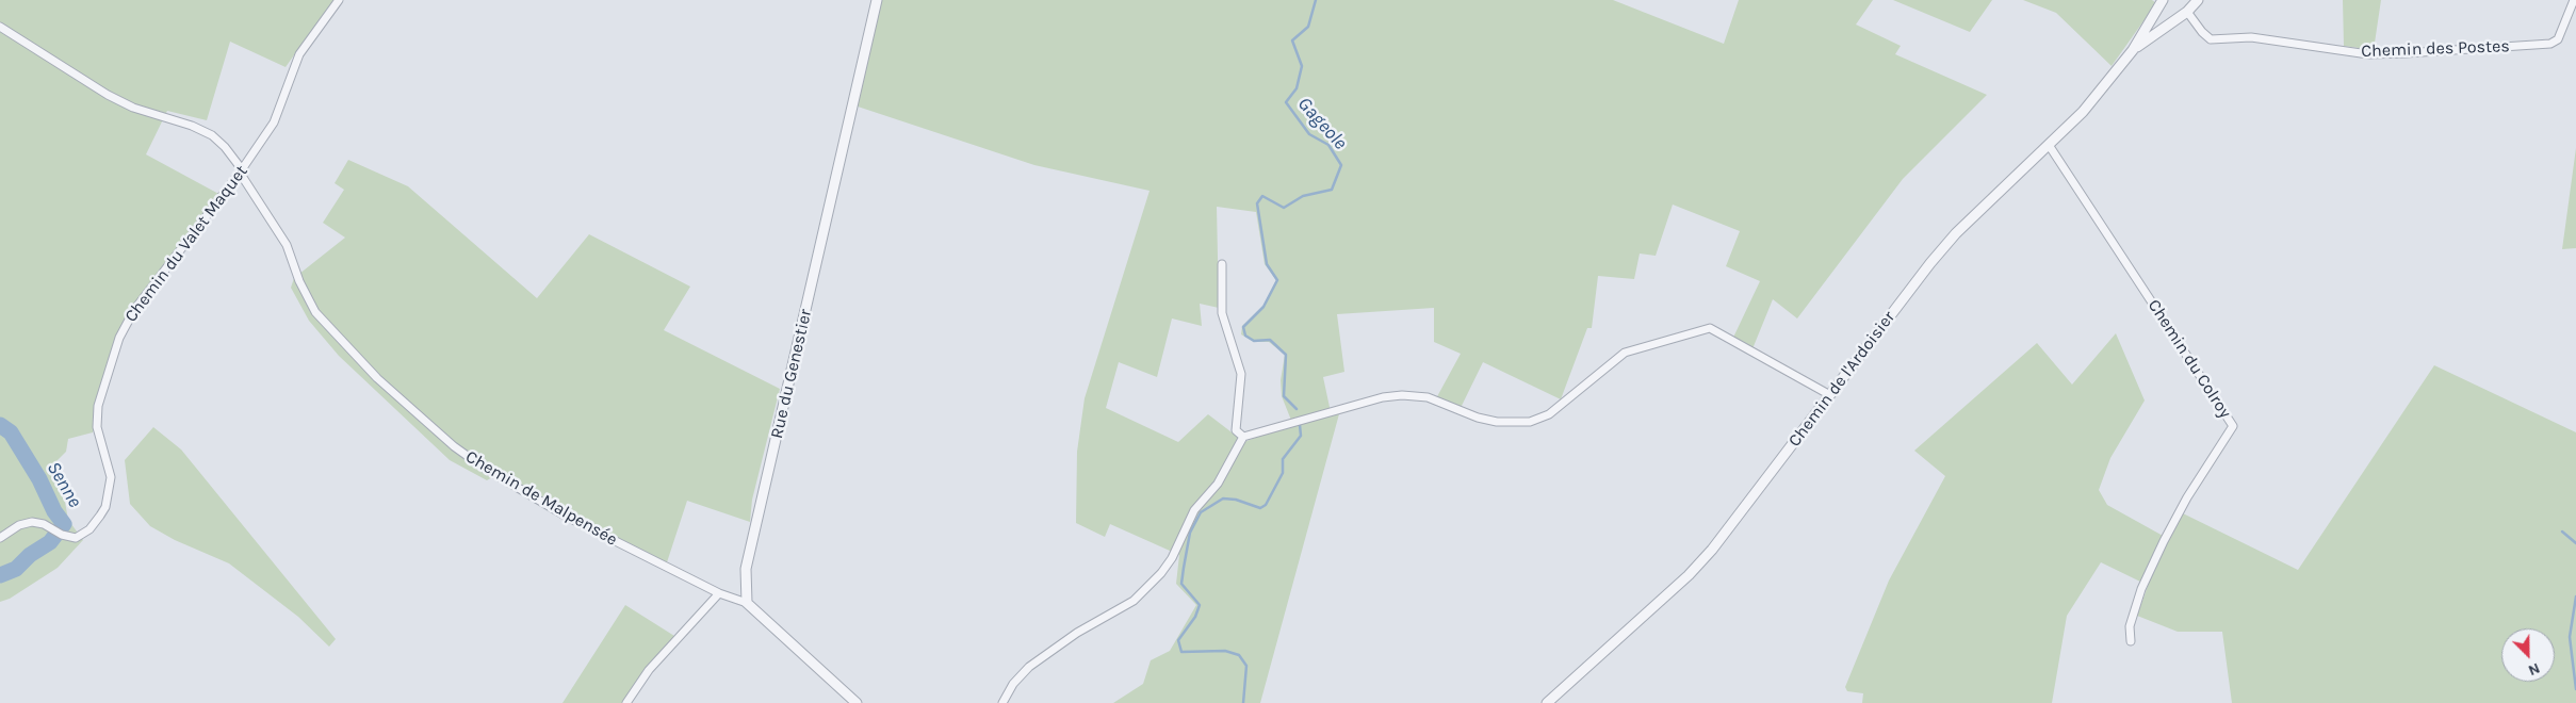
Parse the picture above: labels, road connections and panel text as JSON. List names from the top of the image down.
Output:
{
  "streets": {
    "street": [
      "Chemin des Postes",
      "Chemin du Valet Maquet",
      "Chemin du Colroy",
      "Rue du Genestier",
      "Chemin de l'Ardoisier",
      "Chemin de Malpensée"
    ]
  },
  "crossings": [
    ["Chemin des Postes", "Chemin de l'Ardoisier"],
    ["Chemin du Valet Maquet", "Chemin de Malpensée"],
    ["Chemin du Colroy", "Chemin de l'Ardoisier"],
    ["Rue du Genestier", "Chemin de Malpensée"]
  ],
  "water": ["Gageole", "Senne"],
  "north": "bottom right"
}
